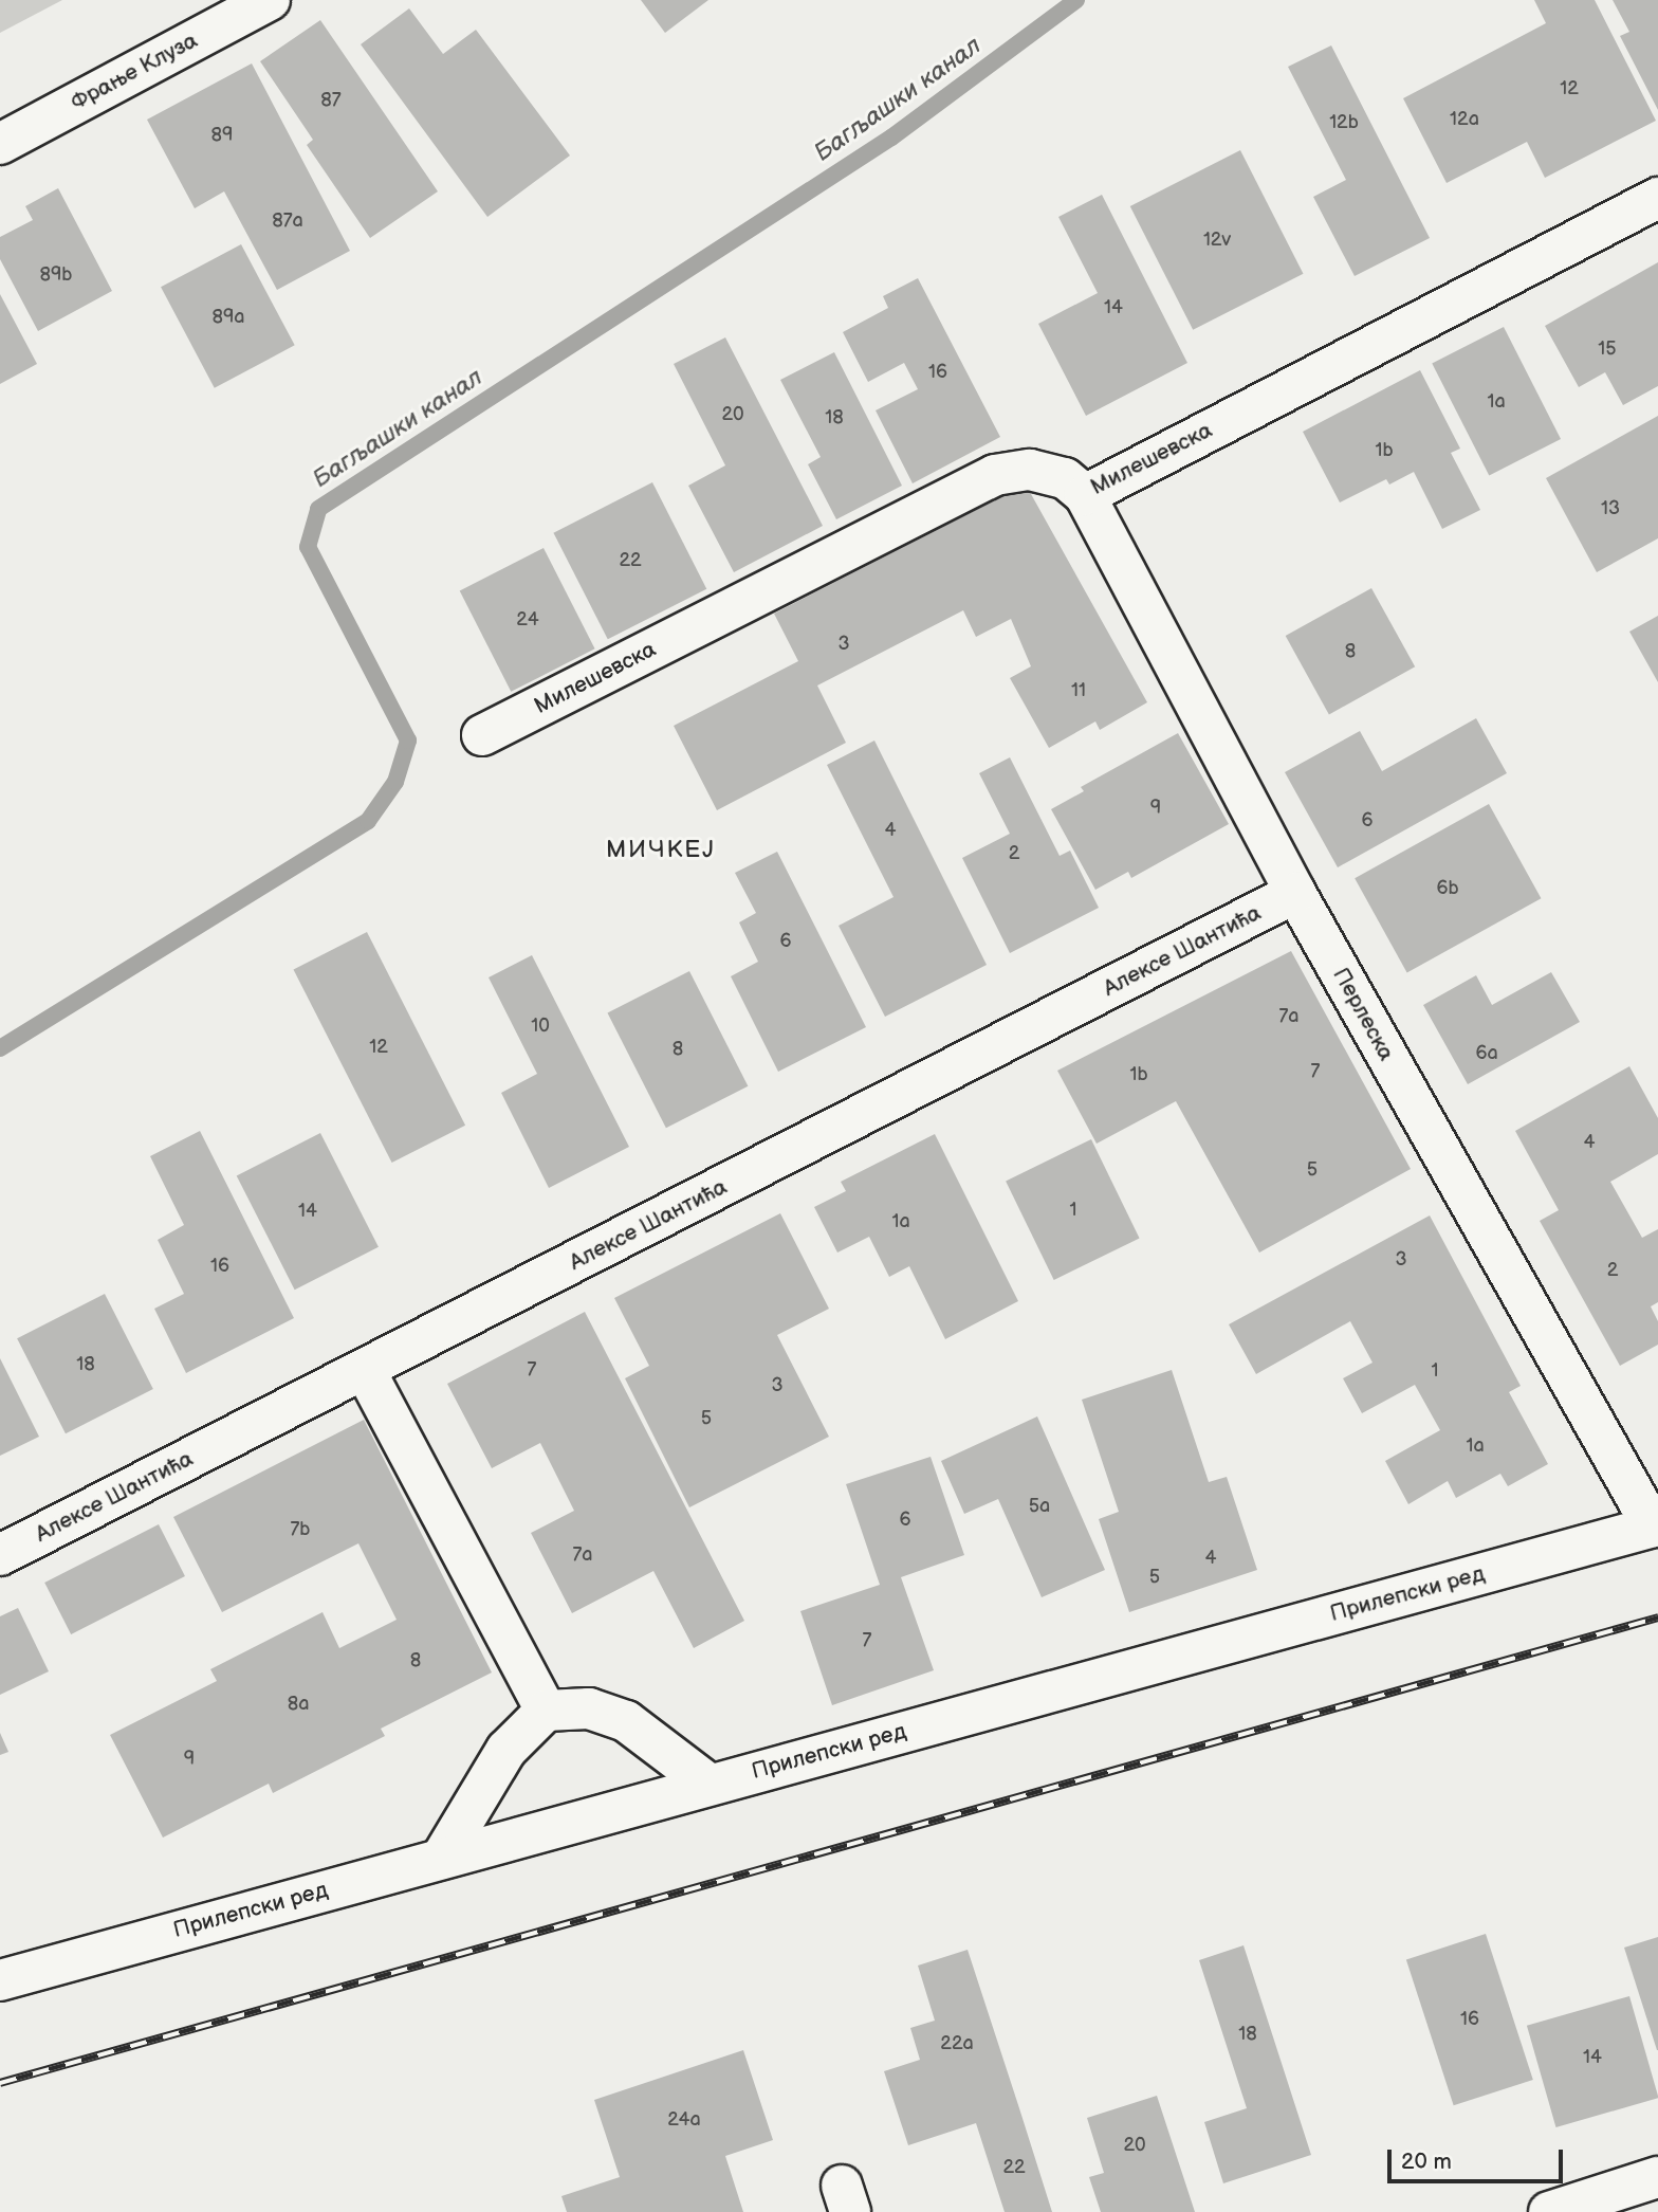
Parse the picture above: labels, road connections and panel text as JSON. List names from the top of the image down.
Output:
{
  "streets": {
    "street": [
      "Фрање Клуза",
      "Милешевска",
      "Алексе Шантића",
      "Перлеска",
      "Прилепски ред"
    ]
  },
  "crossings": [
    ["Милешевска", "Перлеска"],
    ["Алексе Шантића", "Перлеска"],
    ["Перлеска", "Прилепски ред"]
  ],
  "districts": ["МИЧКЕЈ"],
  "water": ["Багљашки канал"],
  "house_numbers": [
    "12",
    "87",
    "12a",
    "12b",
    "89",
    "87a",
    "12v",
    "89b",
    "14",
    "89a",
    "15",
    "16",
    "1a",
    "20",
    "18",
    "1b",
    "13",
    "22",
    "24",
    "3",
    "8",
    "11",
    "9",
    "6",
    "4",
    "2",
    "6b",
    "6",
    "7a",
    "10",
    "12",
    "8",
    "6a",
    "7",
    "1b",
    "4",
    "5",
    "1",
    "14",
    "1a",
    "3",
    "16",
    "2",
    "18",
    "7",
    "1",
    "3",
    "5",
    "1a",
    "5a",
    "6",
    "7b",
    "7a",
    "4",
    "5",
    "7",
    "8",
    "8a",
    "9",
    "16",
    "18",
    "22a",
    "14",
    "24a",
    "20",
    "22"
  ],
  "scale_bar": "20 m"
}
